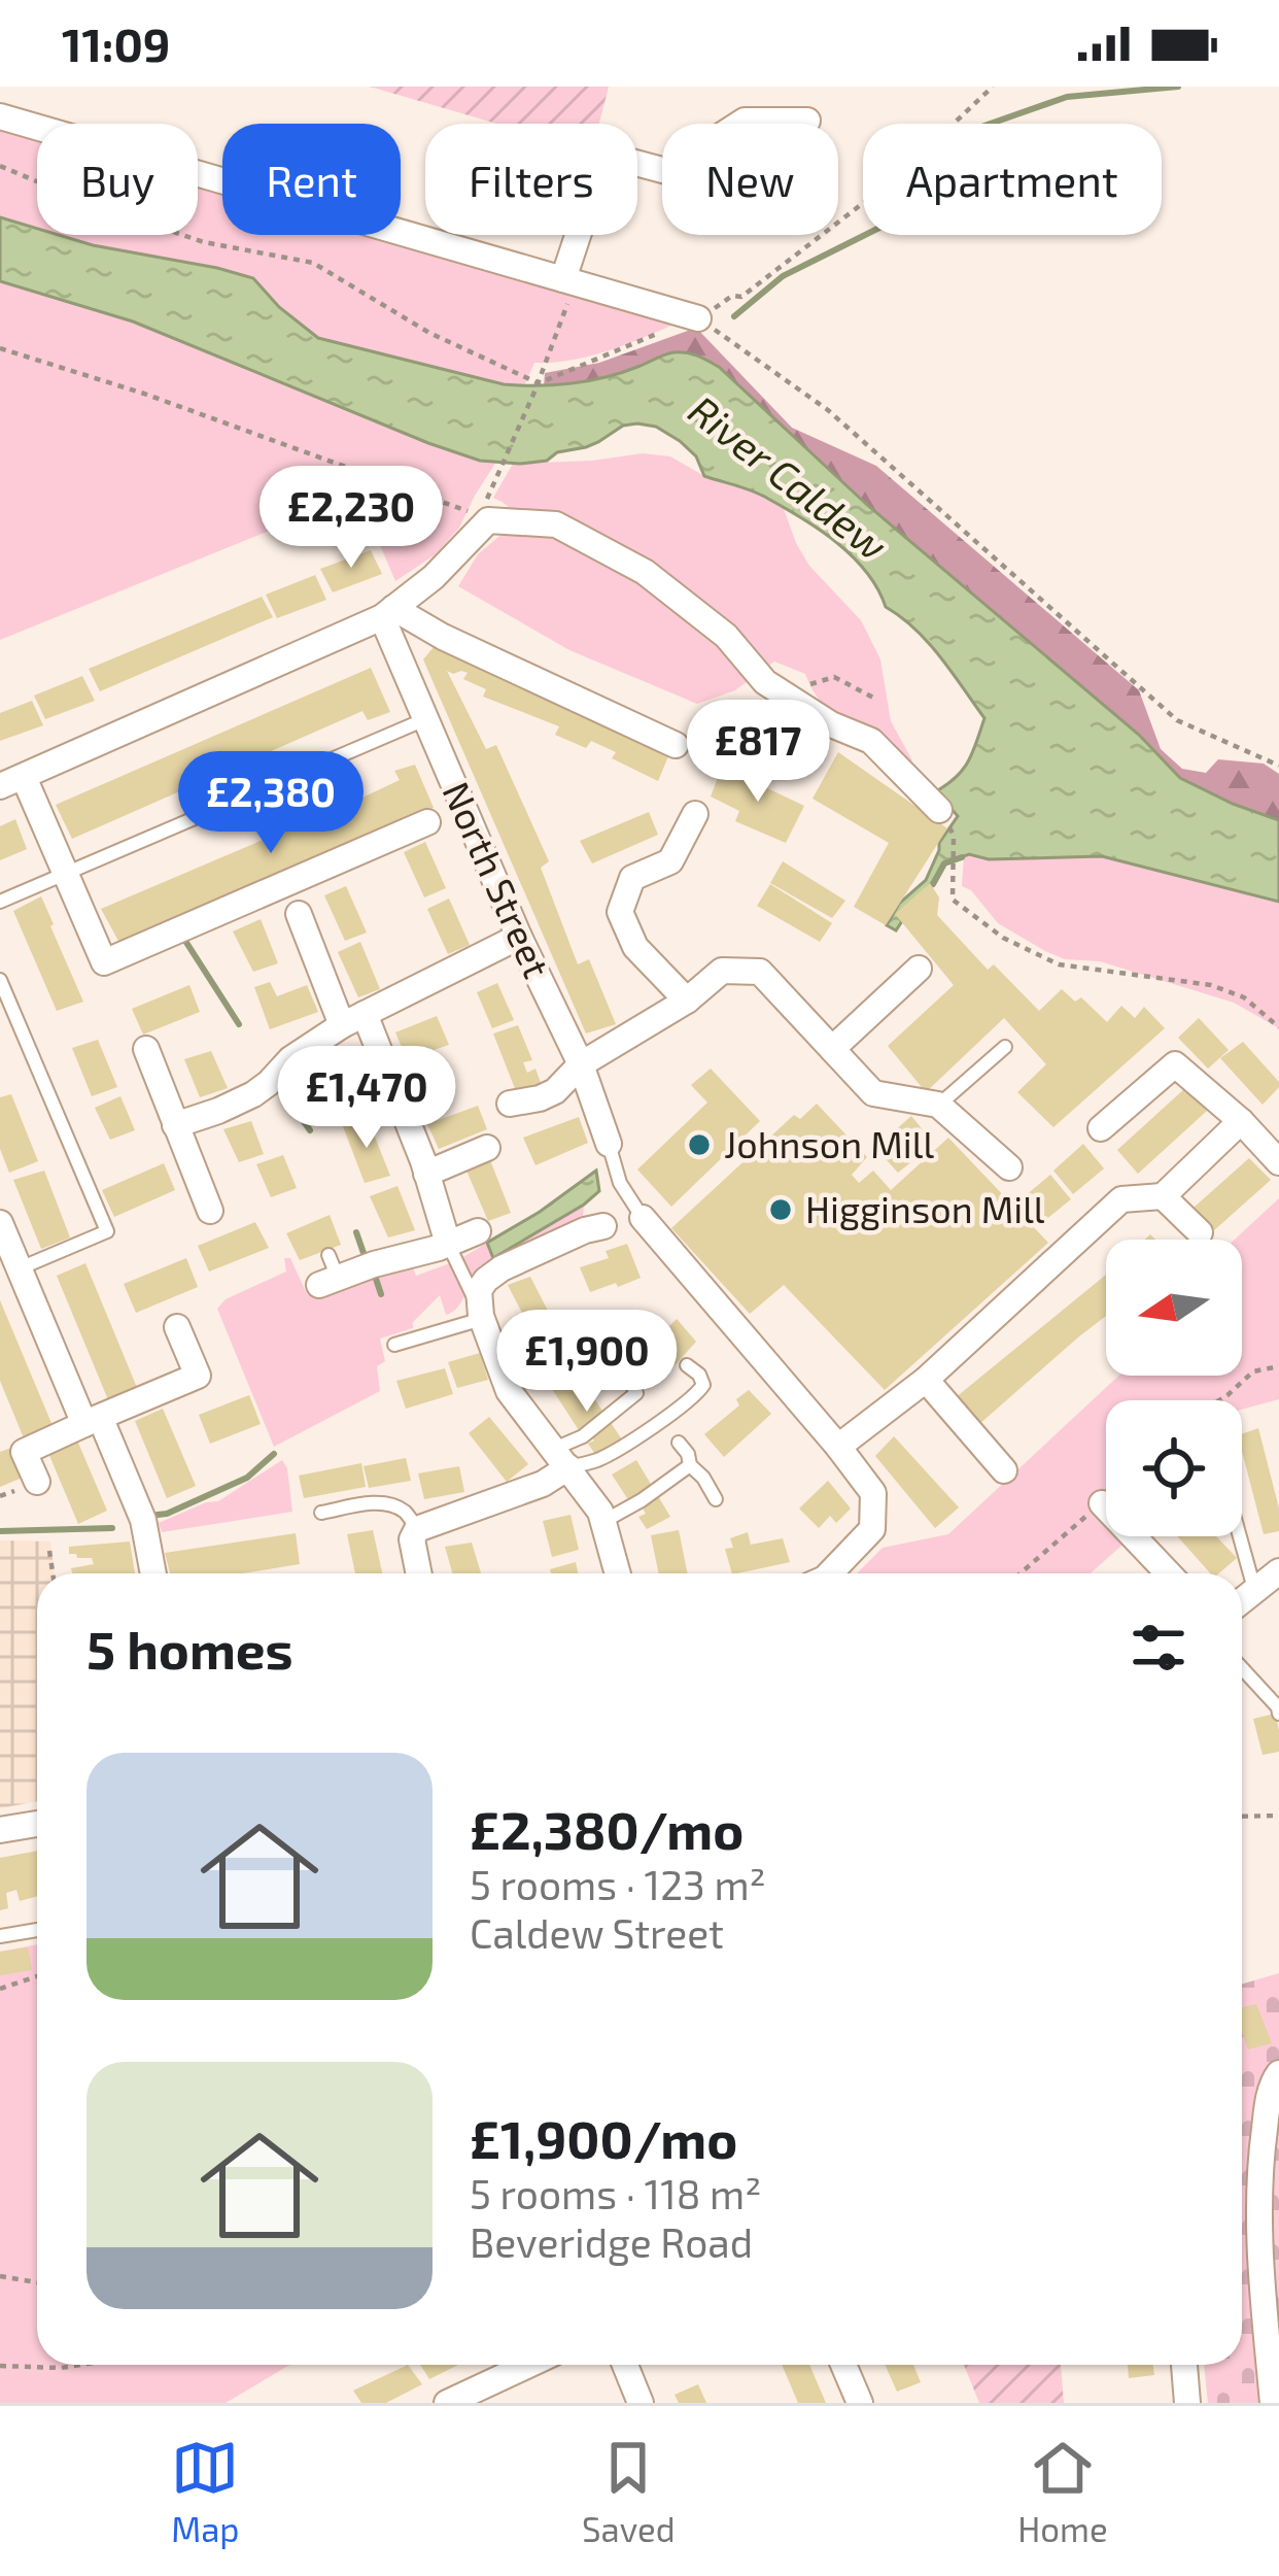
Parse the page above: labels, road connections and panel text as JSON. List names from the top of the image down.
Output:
{
  "streets": {
    "street": ["North Street"]
  },
  "water": ["River Caldew"],
  "places": ["Johnson Mill", "Higginson Mill"],
  "north": "left",
  "page": {
    "status": "11:09",
    "chip": [
      "Buy",
      "Rent",
      "Filters",
      "New",
      "Apartment"
    ],
    "price": [
      "£2,230",
      "£817",
      "£2,380",
      "£1,470",
      "£1,900"
    ],
    "heading": "5 homes",
    "list": [
      {
        "name": "£2,380/mo",
        "note": "5 rooms · 123 m² · Caldew Street"
      },
      {
        "name": "£1,900/mo",
        "note": "5 rooms · 118 m² · Beveridge Road"
      }
    ],
    "tabs": ["Map", "Saved", "Home"]
  }
}
